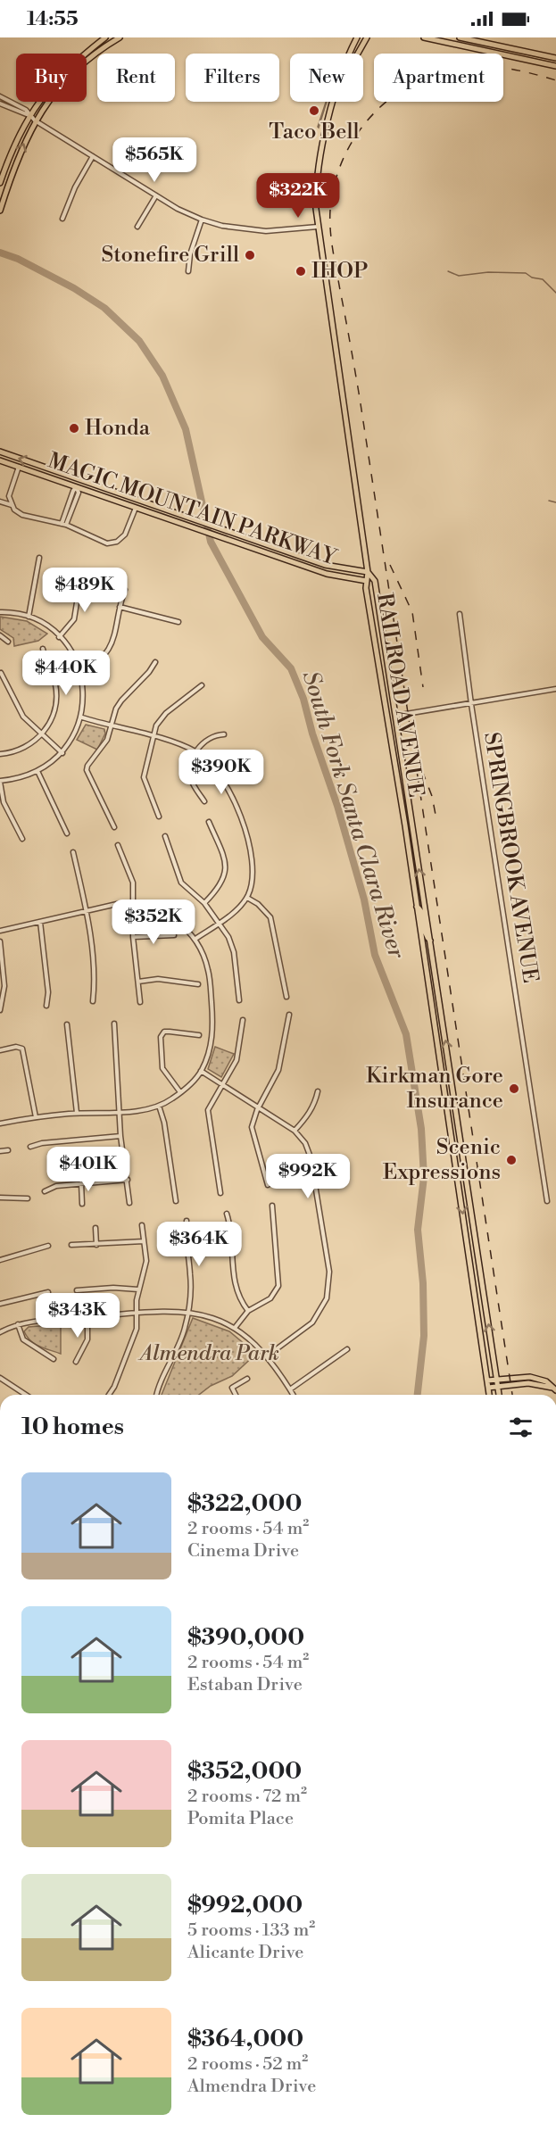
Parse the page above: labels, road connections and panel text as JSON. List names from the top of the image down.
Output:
{
  "streets": {
    "main road": ["MAGIC MOUNTAIN PARKWAY", "RAILROAD AVENUE"],
    "street": ["SPRINGBROOK AVENUE"]
  },
  "crossings": [
    ["MAGIC MOUNTAIN PARKWAY", "RAILROAD AVENUE"]
  ],
  "water": ["South Fork Santa Clara River"],
  "parks": ["Almendra Park"],
  "places": [
    "Taco Bell",
    "Stonefire Grill",
    "IHOP",
    "Honda",
    "Kirkman Gore Insurance",
    "Scenic Expressions"
  ],
  "page": {
    "status": "14:55",
    "chip": [
      "Buy",
      "Rent",
      "Filters",
      "New",
      "Apartment"
    ],
    "price": [
      "$565K",
      "$322K",
      "$489K",
      "$440K",
      "$390K",
      "$352K",
      "$401K",
      "$992K",
      "$364K",
      "$343K"
    ],
    "heading": "10 homes",
    "list": [
      {
        "name": "$322,000",
        "note": "2 rooms · 54 m² · Cinema Drive"
      },
      {
        "name": "$390,000",
        "note": "2 rooms · 54 m² · Estaban Drive"
      },
      {
        "name": "$352,000",
        "note": "2 rooms · 72 m² · Pomita Place"
      },
      {
        "name": "$992,000",
        "note": "5 rooms · 133 m² · Alicante Drive"
      },
      {
        "name": "$364,000",
        "note": "2 rooms · 52 m² · Almendra Drive"
      }
    ]
  }
}
